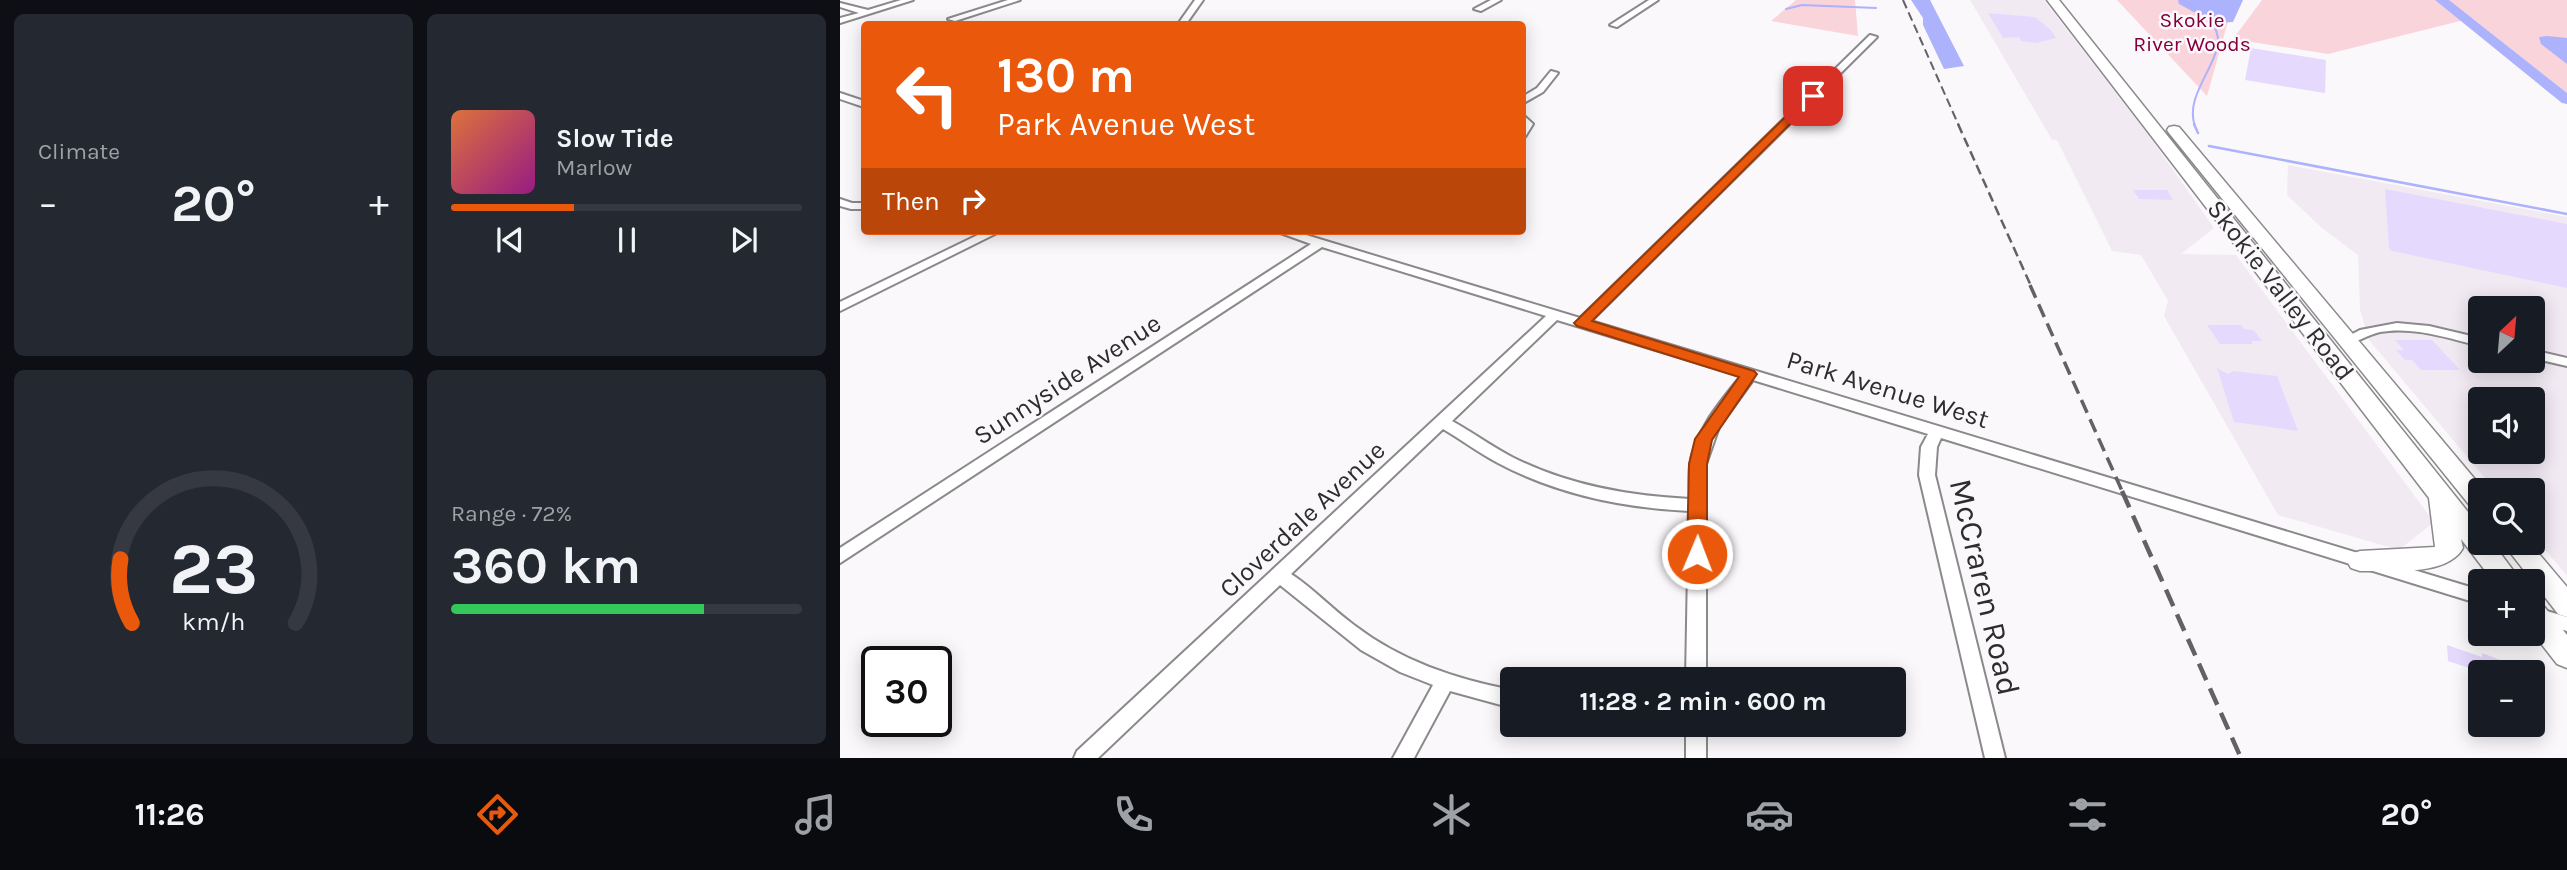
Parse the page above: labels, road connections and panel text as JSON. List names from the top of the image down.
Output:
{
  "streets": {
    "highway": ["Skokie Valley Road"],
    "street": [
      "Sunnyside Avenue",
      "Park Avenue West",
      "Cloverdale Avenue",
      "McCraren Road"
    ]
  },
  "crossings": [
    ["Sunnyside Avenue", "Park Avenue West"],
    ["Park Avenue West", "Cloverdale Avenue"],
    ["Park Avenue West", "McCraren Road"]
  ],
  "parks": ["Skokie River Woods"],
  "north": "top right",
  "page": {
    "tile": [
      "Climate",
      ["Range · 72%", "360 km"]
    ],
    "turn": ["130 m", "Park Avenue West"],
    "song": ["Slow Tide", "Marlow"],
    "then": "Then",
    "heat": ["−", "20°", "+"],
    "map_buttons": ["+", "−"],
    "limit": "30",
    "trip": "11:28 · 2 min · 600 m",
    "tabs": ["11:26", "20°"],
    "gauge": ["23", "km/h"]
  }
}
